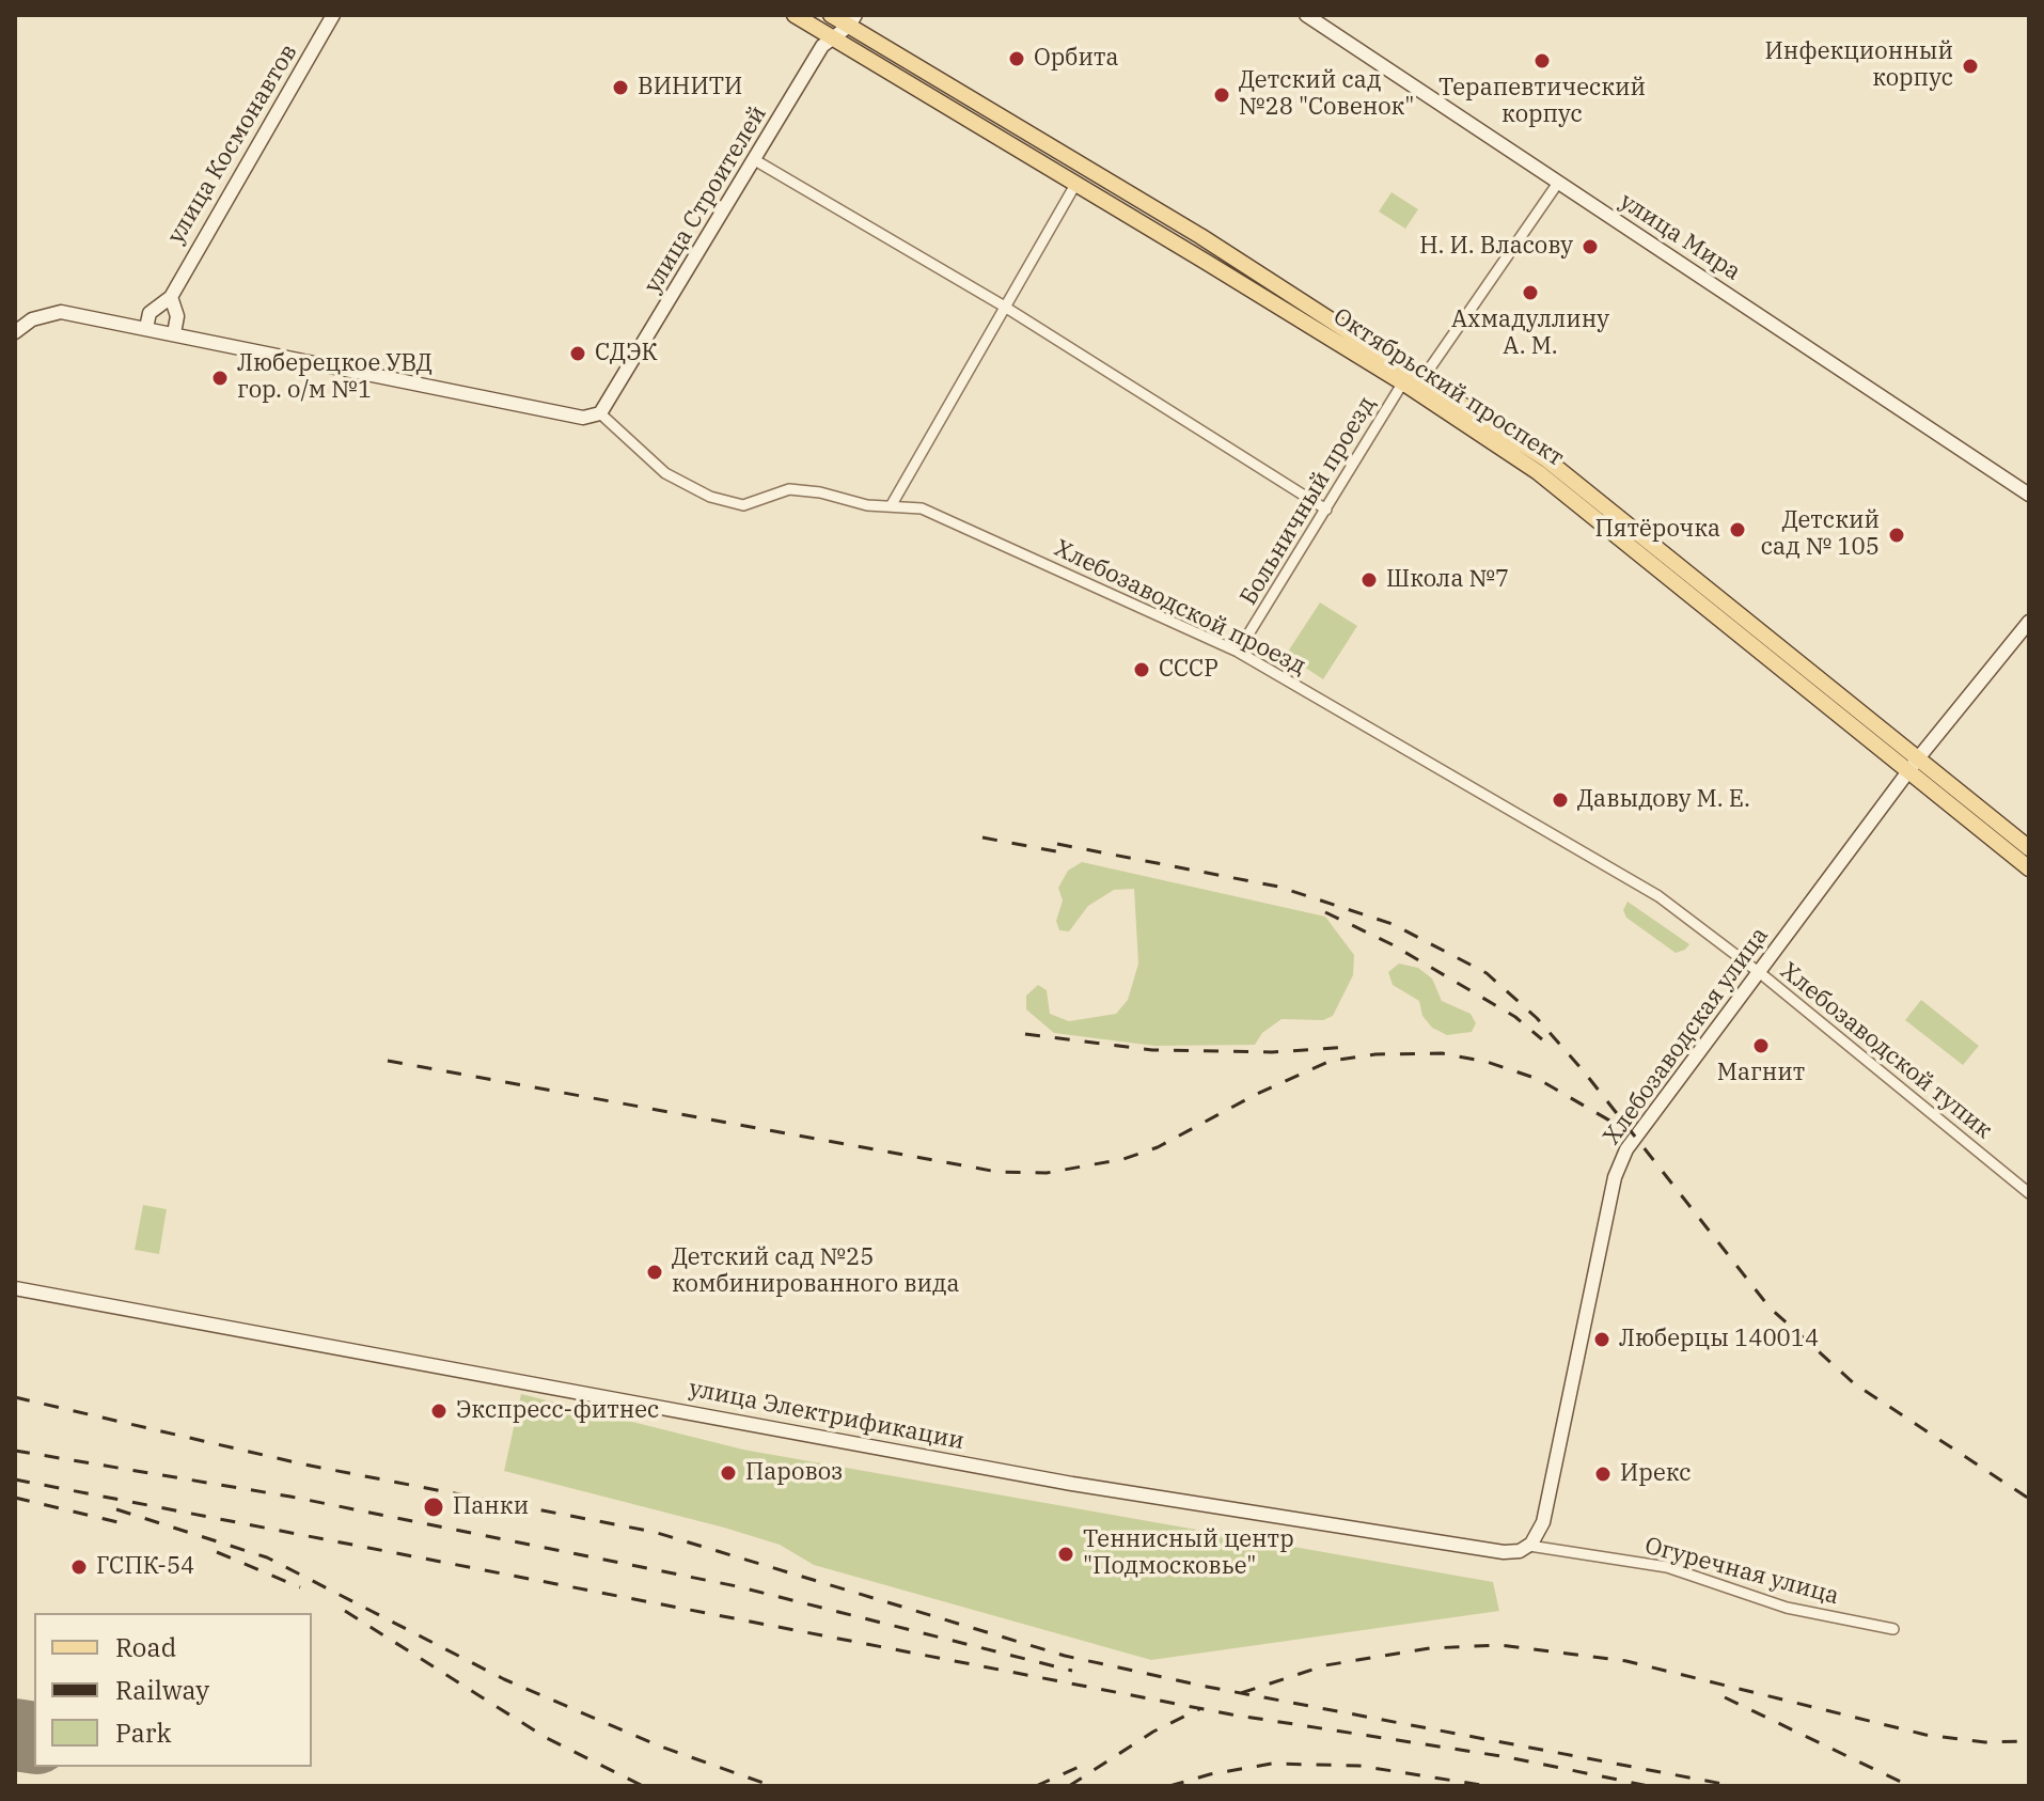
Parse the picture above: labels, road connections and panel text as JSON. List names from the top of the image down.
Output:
{
  "streets": {
    "main road": ["Октябрьский проспект"],
    "street": [
      "улица Космонавтов",
      "улица Строителей",
      "улица Мира",
      "Больничный проезд",
      "Хлебозаводской проезд",
      "Хлебозаводская улица",
      "Хлебозаводской тупик",
      "улица Электрификации",
      "Огуречная улица"
    ]
  },
  "crossings": [
    ["улица Строителей", "Октябрьский проспект"],
    ["улица Строителей", "Хлебозаводской проезд"],
    ["улица Мира", "Больничный проезд"],
    ["Октябрьский проспект", "Больничный проезд"],
    ["Октябрьский проспект", "Хлебозаводская улица"],
    ["Больничный проезд", "Хлебозаводской проезд"],
    ["Хлебозаводской проезд", "Хлебозаводская улица"],
    ["Хлебозаводской проезд", "Хлебозаводской тупик"],
    ["Хлебозаводская улица", "Хлебозаводской тупик"],
    ["Хлебозаводская улица", "улица Электрификации"],
    ["Хлебозаводская улица", "Огуречная улица"],
    ["улица Электрификации", "Огуречная улица"]
  ],
  "places": [
    "Орбита",
    "Терапевтический корпус",
    "Инфекционный корпус",
    "ВИНИТИ",
    "Детский сад №28 \"Совенок\"",
    "Н. И. Власову",
    "Ахмадуллину А. М.",
    "СДЭК",
    "Люберецкое УВД гор. о/м №1",
    "Пятёрочка",
    "Детский сад № 105",
    "Школа №7",
    "СССР",
    "Давыдову М. Е.",
    "Магнит",
    "Детский сад №25 комбинированного вида",
    "Люберцы 140014",
    "Экспресс-фитнес",
    "Паровоз",
    "Ирекс",
    "Панки",
    "Теннисный центр \"Подмосковье\"",
    "ГСПК-54"
  ],
  "legend": ["Road", "Railway", "Park"]
}
